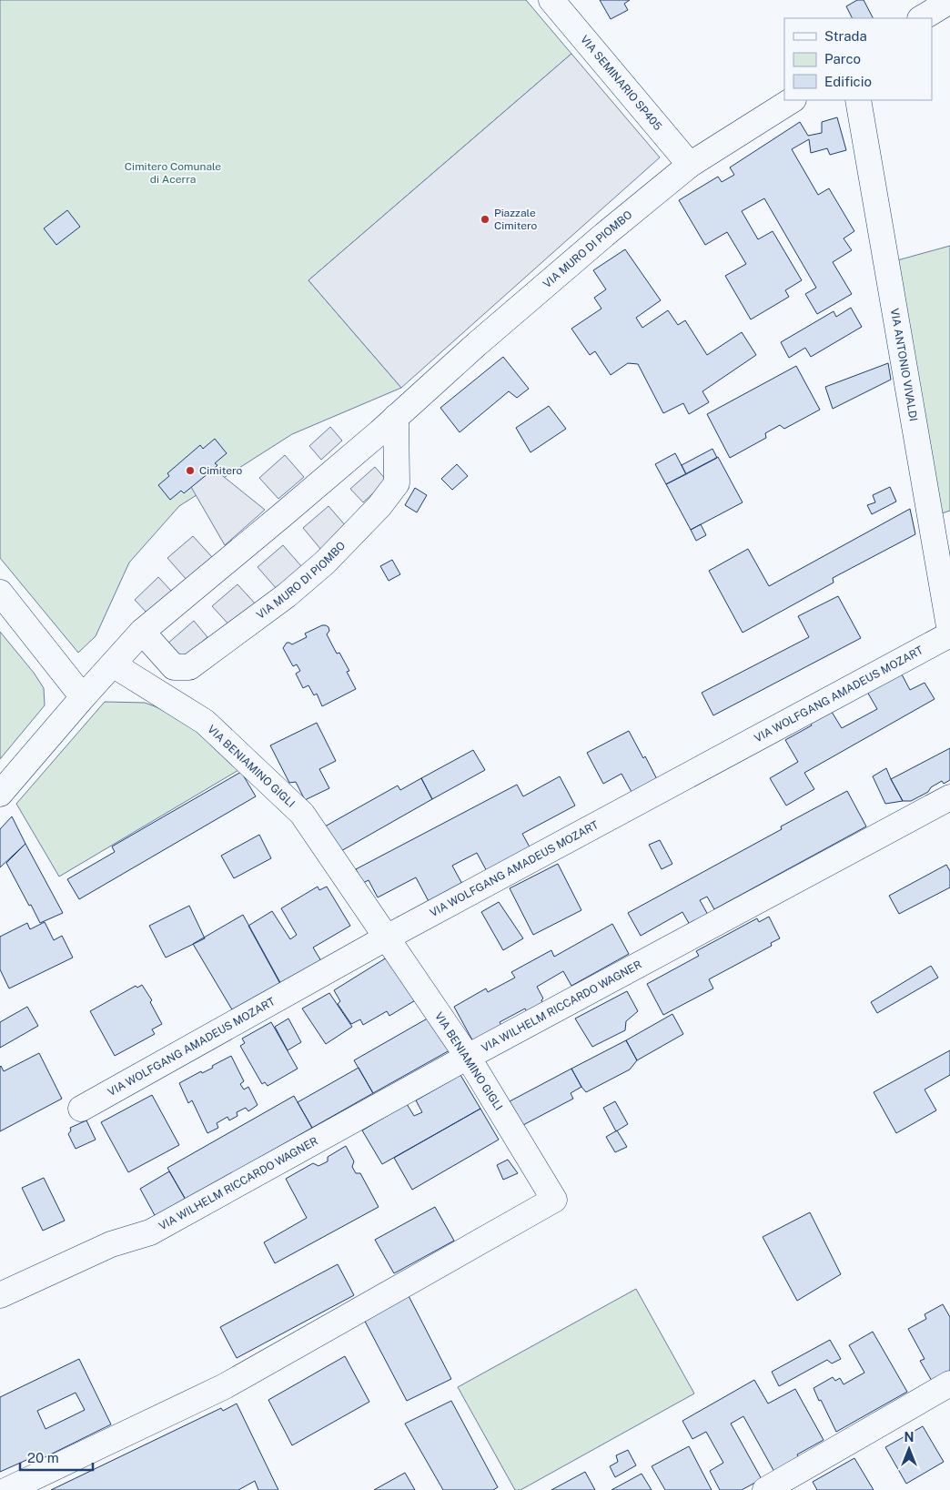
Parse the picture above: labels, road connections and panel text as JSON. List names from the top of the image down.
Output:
{
  "streets": {
    "street": [
      "VIA SEMINARIO SP405",
      "VIA MURO DI PIOMBO",
      "VIA ANTONIO VIVALDI",
      "VIA WOLFGANG AMADEUS MOZART",
      "VIA BENIAMINO GIGLI",
      "VIA WILHELM RICCARDO WAGNER"
    ]
  },
  "crossings": [
    ["VIA SEMINARIO SP405", "VIA MURO DI PIOMBO"],
    ["VIA MURO DI PIOMBO", "VIA BENIAMINO GIGLI"],
    ["VIA WOLFGANG AMADEUS MOZART", "VIA BENIAMINO GIGLI"],
    ["VIA BENIAMINO GIGLI", "VIA WILHELM RICCARDO WAGNER"]
  ],
  "parks": ["Cimitero Comunale di Acerra"],
  "places": ["Piazzale Cimitero", "Cimitero"],
  "legend": ["Strada", "Parco", "Edificio"],
  "scale_bar": "20 m",
  "north": "top"
}
